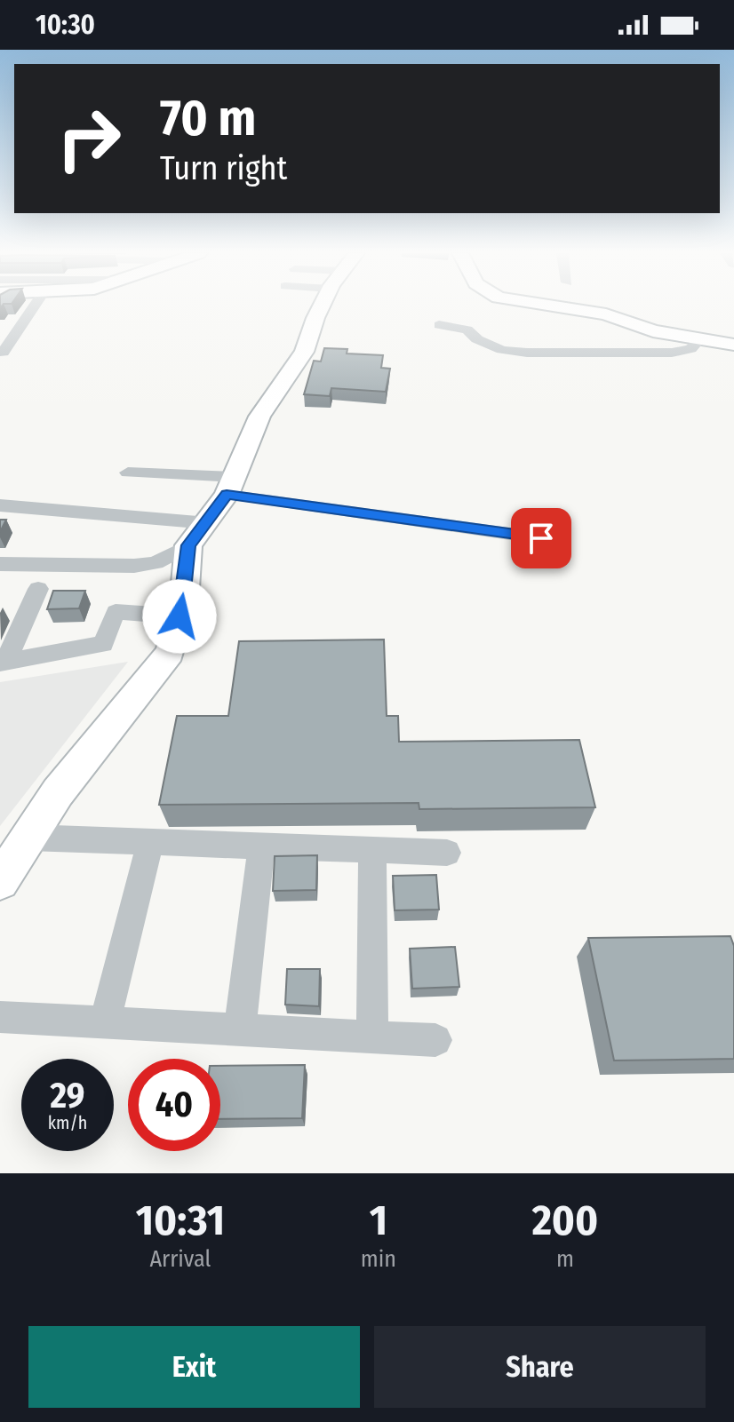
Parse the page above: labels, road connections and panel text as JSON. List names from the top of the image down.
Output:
{
  "page": {
    "status": "10:30",
    "turn": ["70 m", "Turn right"],
    "speed": "29 km/h",
    "limit": "40",
    "eta": [
      "10:31",
      "Arrival",
      "1",
      "min",
      "200",
      "m"
    ],
    "buttons": ["Exit", "Share"]
  }
}
